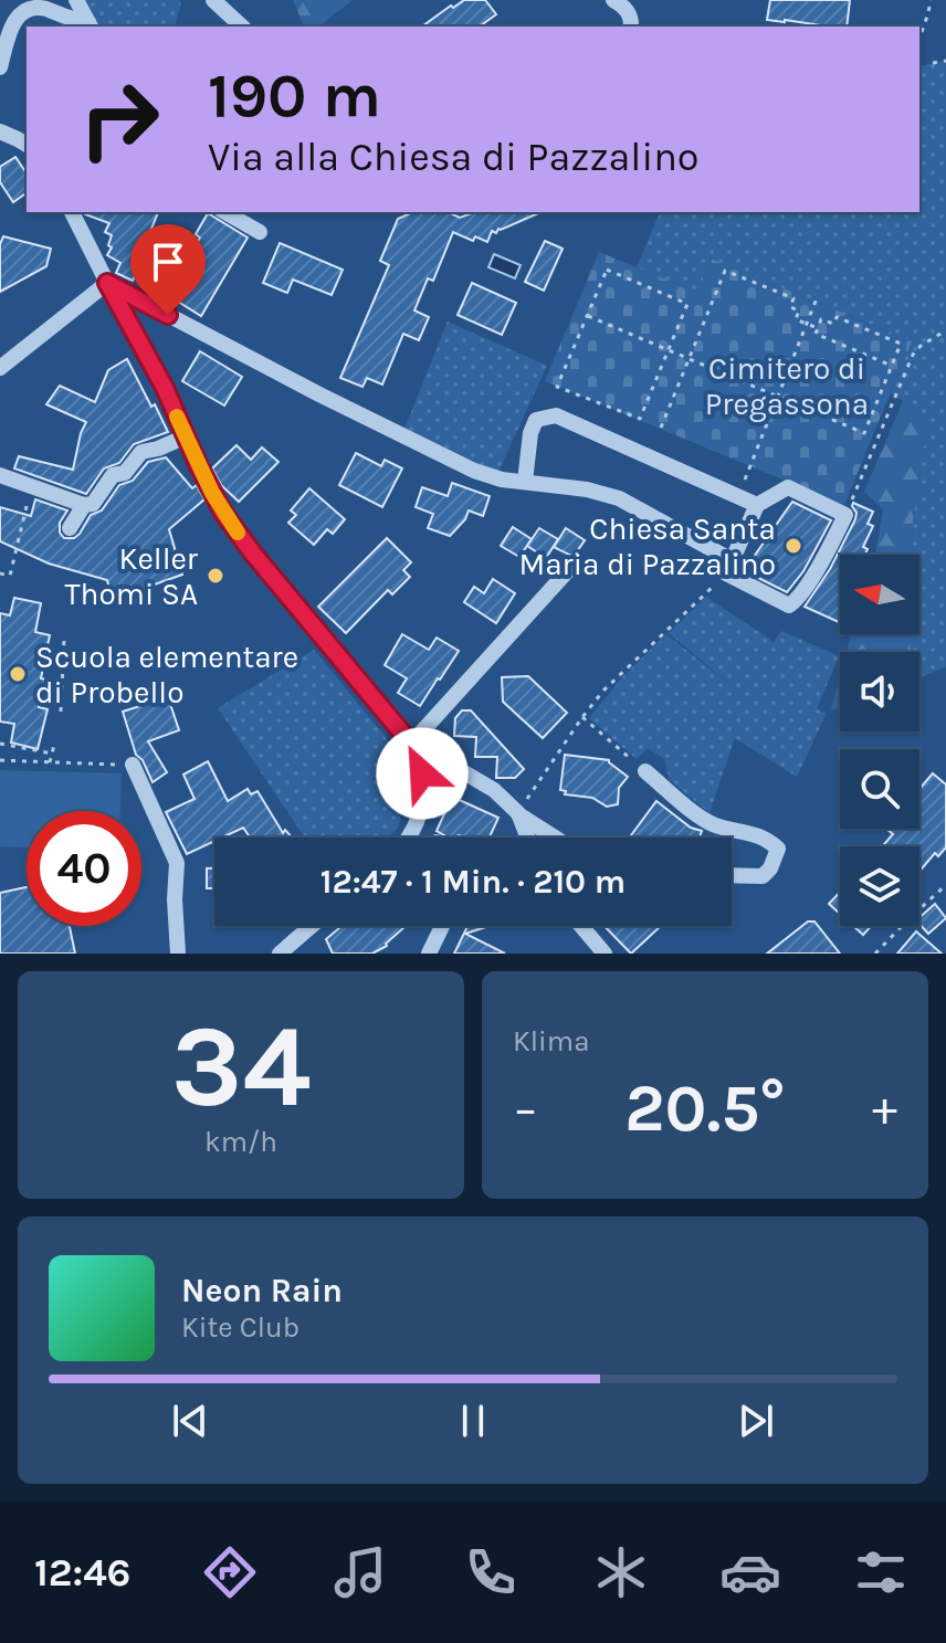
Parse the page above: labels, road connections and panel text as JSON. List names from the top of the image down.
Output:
{
  "parks": ["Cimitero di Pregassona"],
  "places": ["Chiesa Santa Maria di Pazzalino", "Keller Thomi SA", "Scuola elementare di Probello"],
  "north": "left",
  "page": {
    "turn": ["190 m", "Via alla Chiesa di Pazzalino"],
    "limit": "40",
    "trip": "12:47 · 1 Min. · 210 m",
    "tile": [
      ["34", "km/h"],
      "Klima"
    ],
    "heat": ["−", "20.5°", "+"],
    "song": ["Neon Rain", "Kite Club"],
    "tabs": "12:46"
  }
}
